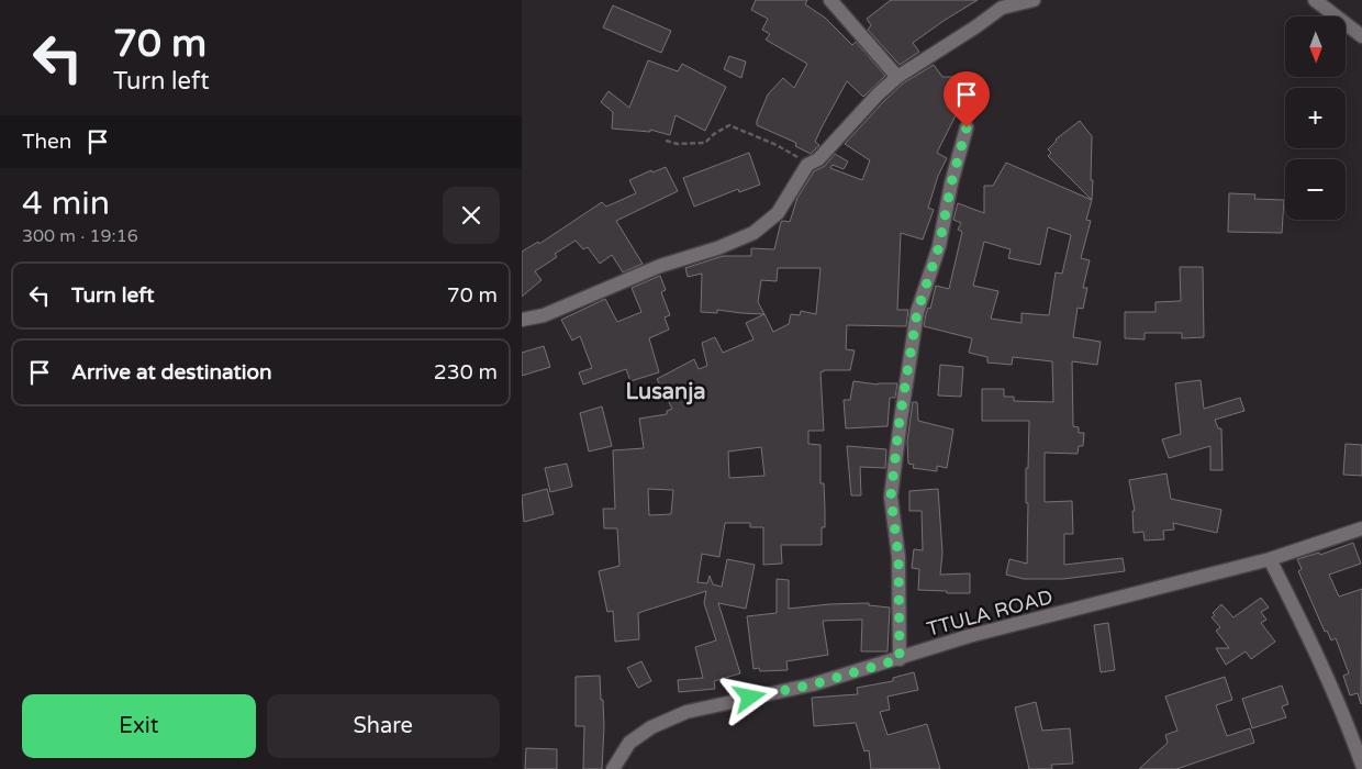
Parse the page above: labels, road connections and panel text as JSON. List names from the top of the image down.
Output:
{
  "streets": {
    "street": ["TTULA ROAD"]
  },
  "districts": ["Lusanja"],
  "north": "bottom",
  "page": {
    "turn": ["70 m", "Turn left"],
    "map_buttons": ["+", "−"],
    "then": "Then",
    "heading": ["4 min", "300 m · 19:16"],
    "list": [
      {
        "name": "Turn left",
        "value": "70 m"
      },
      {
        "name": "Arrive at destination",
        "value": "230 m"
      }
    ],
    "buttons": ["Exit", "Share"]
  }
}
